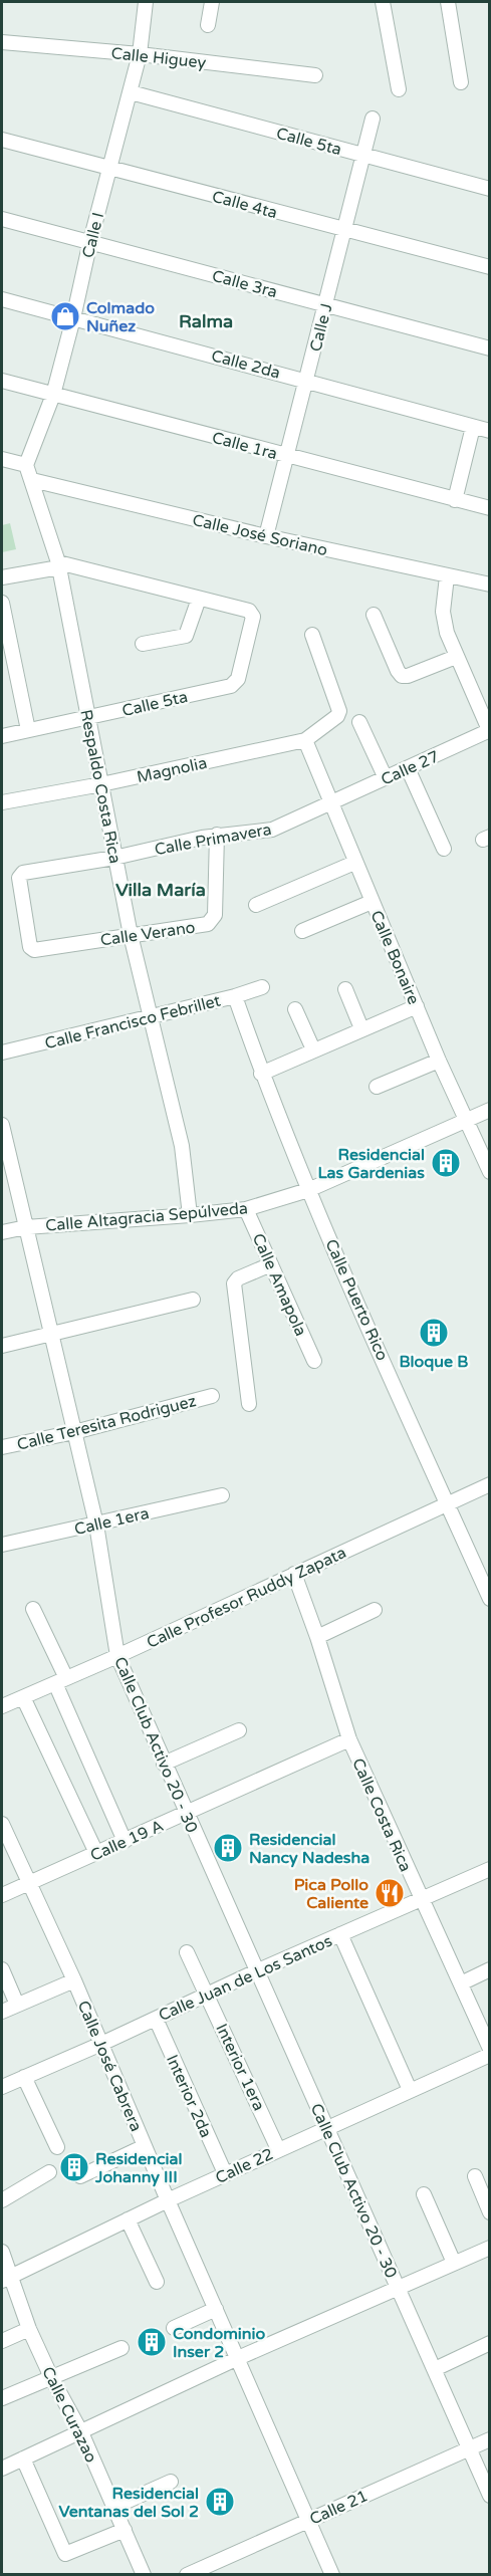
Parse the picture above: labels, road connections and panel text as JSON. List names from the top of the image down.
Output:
{
  "streets": {
    "street": [
      "Calle Higuey",
      "Calle 5ta",
      "Calle 4ta",
      "Calle I",
      "Calle 3ra",
      "Calle J",
      "Calle 2da",
      "Calle 1ra",
      "Calle José Soriano",
      "Calle 27",
      "Magnolia",
      "Respaldo Costa Rica",
      "Calle Primavera",
      "Calle Verano",
      "Calle Bonaire",
      "Calle Francisco Febrillet",
      "Calle Altagracia Sepúlveda",
      "Calle Amapola",
      "Calle Puerto Rico",
      "Calle Teresita Rodriguez",
      "Calle 1era",
      "Calle Profesor Ruddy Zapata",
      "Calle Club Activo 20 - 30",
      "Calle Costa Rica",
      "Calle 19 A",
      "Calle Juan de Los Santos",
      "Calle José Cabrera",
      "Interior 1era",
      "Interior 2da",
      "Calle 22",
      "Calle Curazao",
      "Calle 21"
    ]
  },
  "crossings": [
    ["Calle Higuey", "Calle I"],
    ["Calle 5ta", "Calle I"],
    ["Calle 5ta", "Calle J"],
    ["Calle 5ta", "Respaldo Costa Rica"],
    ["Calle 4ta", "Calle I"],
    ["Calle 4ta", "Calle J"],
    ["Calle I", "Calle 3ra"],
    ["Calle I", "Calle 2da"],
    ["Calle I", "Calle 1ra"],
    ["Calle I", "Respaldo Costa Rica"],
    ["Calle 3ra", "Calle J"],
    ["Calle J", "Calle 2da"],
    ["Calle J", "Calle 1ra"],
    ["Calle J", "Calle José Soriano"],
    ["Calle José Soriano", "Respaldo Costa Rica"],
    ["Calle 27", "Calle Primavera"],
    ["Calle 27", "Calle Bonaire"],
    ["Magnolia", "Respaldo Costa Rica"],
    ["Magnolia", "Calle Bonaire"],
    ["Respaldo Costa Rica", "Calle Primavera"],
    ["Respaldo Costa Rica", "Calle Verano"],
    ["Respaldo Costa Rica", "Calle Francisco Febrillet"],
    ["Respaldo Costa Rica", "Calle Altagracia Sepúlveda"],
    ["Calle Primavera", "Calle Verano"],
    ["Calle Primavera", "Calle Bonaire"],
    ["Calle Bonaire", "Calle Altagracia Sepúlveda"],
    ["Calle Francisco Febrillet", "Calle Puerto Rico"],
    ["Calle Altagracia Sepúlveda", "Calle Amapola"],
    ["Calle Altagracia Sepúlveda", "Calle Puerto Rico"],
    ["Calle Altagracia Sepúlveda", "Calle Club Activo 20 - 30"],
    ["Calle Puerto Rico", "Calle Profesor Ruddy Zapata"],
    ["Calle Teresita Rodriguez", "Calle Club Activo 20 - 30"],
    ["Calle 1era", "Calle Club Activo 20 - 30"],
    ["Calle Profesor Ruddy Zapata", "Calle Club Activo 20 - 30"],
    ["Calle Profesor Ruddy Zapata", "Calle Costa Rica"],
    ["Calle Club Activo 20 - 30", "Calle 19 A"],
    ["Calle Club Activo 20 - 30", "Calle Juan de Los Santos"],
    ["Calle Club Activo 20 - 30", "Calle 22"],
    ["Calle Club Activo 20 - 30", "Calle 21"],
    ["Calle Costa Rica", "Calle 19 A"],
    ["Calle Costa Rica", "Calle Juan de Los Santos"],
    ["Calle 19 A", "Calle José Cabrera"],
    ["Calle Juan de Los Santos", "Calle José Cabrera"],
    ["Calle Juan de Los Santos", "Interior 1era"],
    ["Calle Juan de Los Santos", "Interior 2da"],
    ["Calle José Cabrera", "Calle 22"],
    ["Calle José Cabrera", "Calle 21"],
    ["Interior 1era", "Calle 22"],
    ["Interior 2da", "Calle 22"],
    ["Calle 22", "Calle Curazao"]
  ],
  "districts": ["Ralma", "Villa María"],
  "places": {
    "shop": ["Colmado Nuñez"],
    "building": [
      "Residencial Las Gardenias",
      "Bloque B",
      "Residencial Nancy Nadesha",
      "Residencial Johanny III",
      "Condominio Inser 2",
      "Residencial Ventanas del Sol 2"
    ],
    "restaurant": ["Pica Pollo Caliente"]
  }
}
